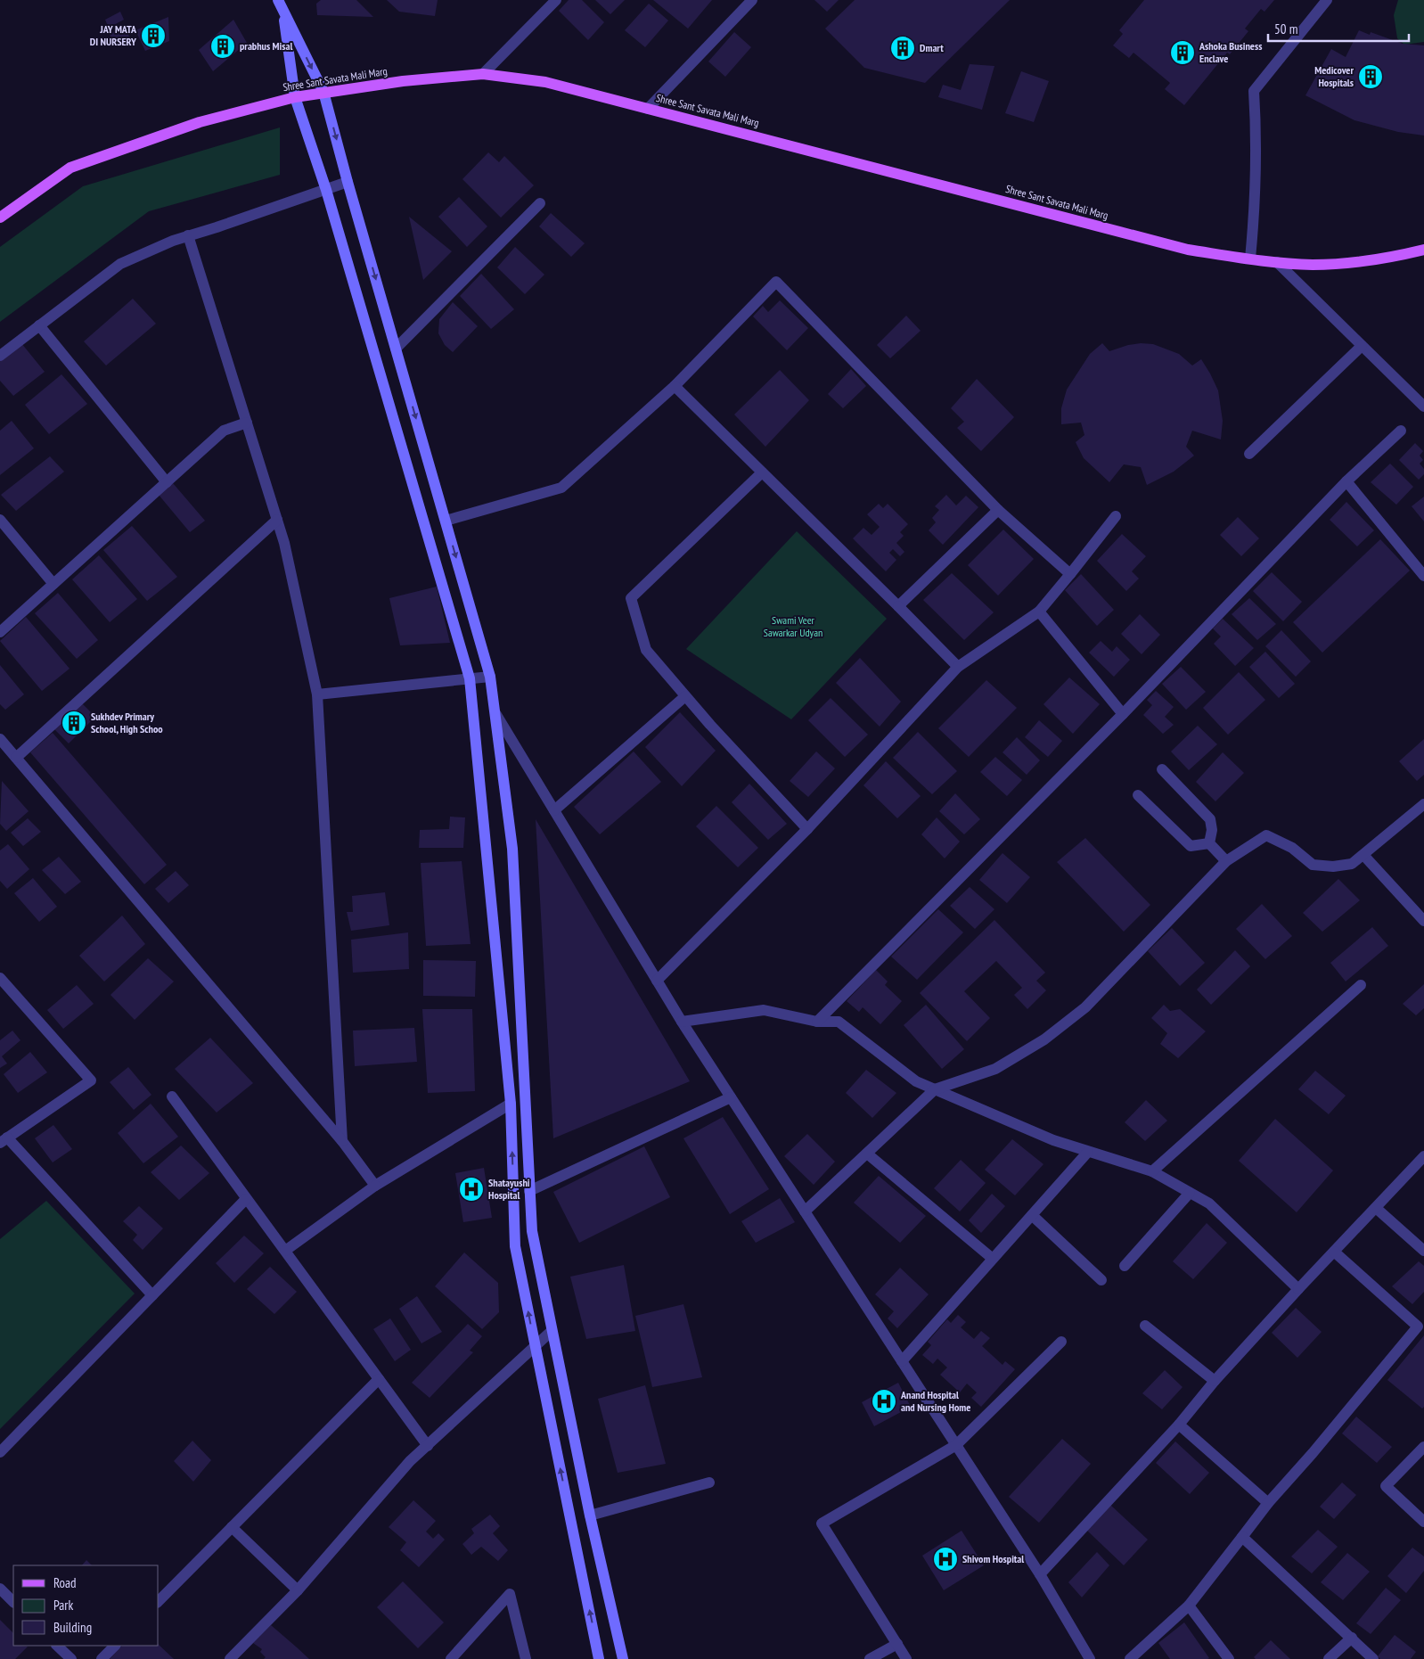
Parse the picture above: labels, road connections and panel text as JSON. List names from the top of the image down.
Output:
{
  "streets": {
    "main road": ["Shree Sant Savata Mali Marg"]
  },
  "parks": ["Swami Veer Sawarkar Udyan"],
  "places": {
    "building": [
      "JAY MATA DI NURSERY",
      "prabhus Misal",
      "Dmart",
      "Ashoka Business Enclave",
      "Medicover Hospitals",
      "Sukhdev Primary School, High Schoo"
    ],
    "hospital": ["Shatayushi Hospital", "Anand Hospital and Nursing Home", "Shivom Hospital"]
  },
  "legend": ["Road", "Park", "Building"],
  "scale_bar": "50 m"
}
